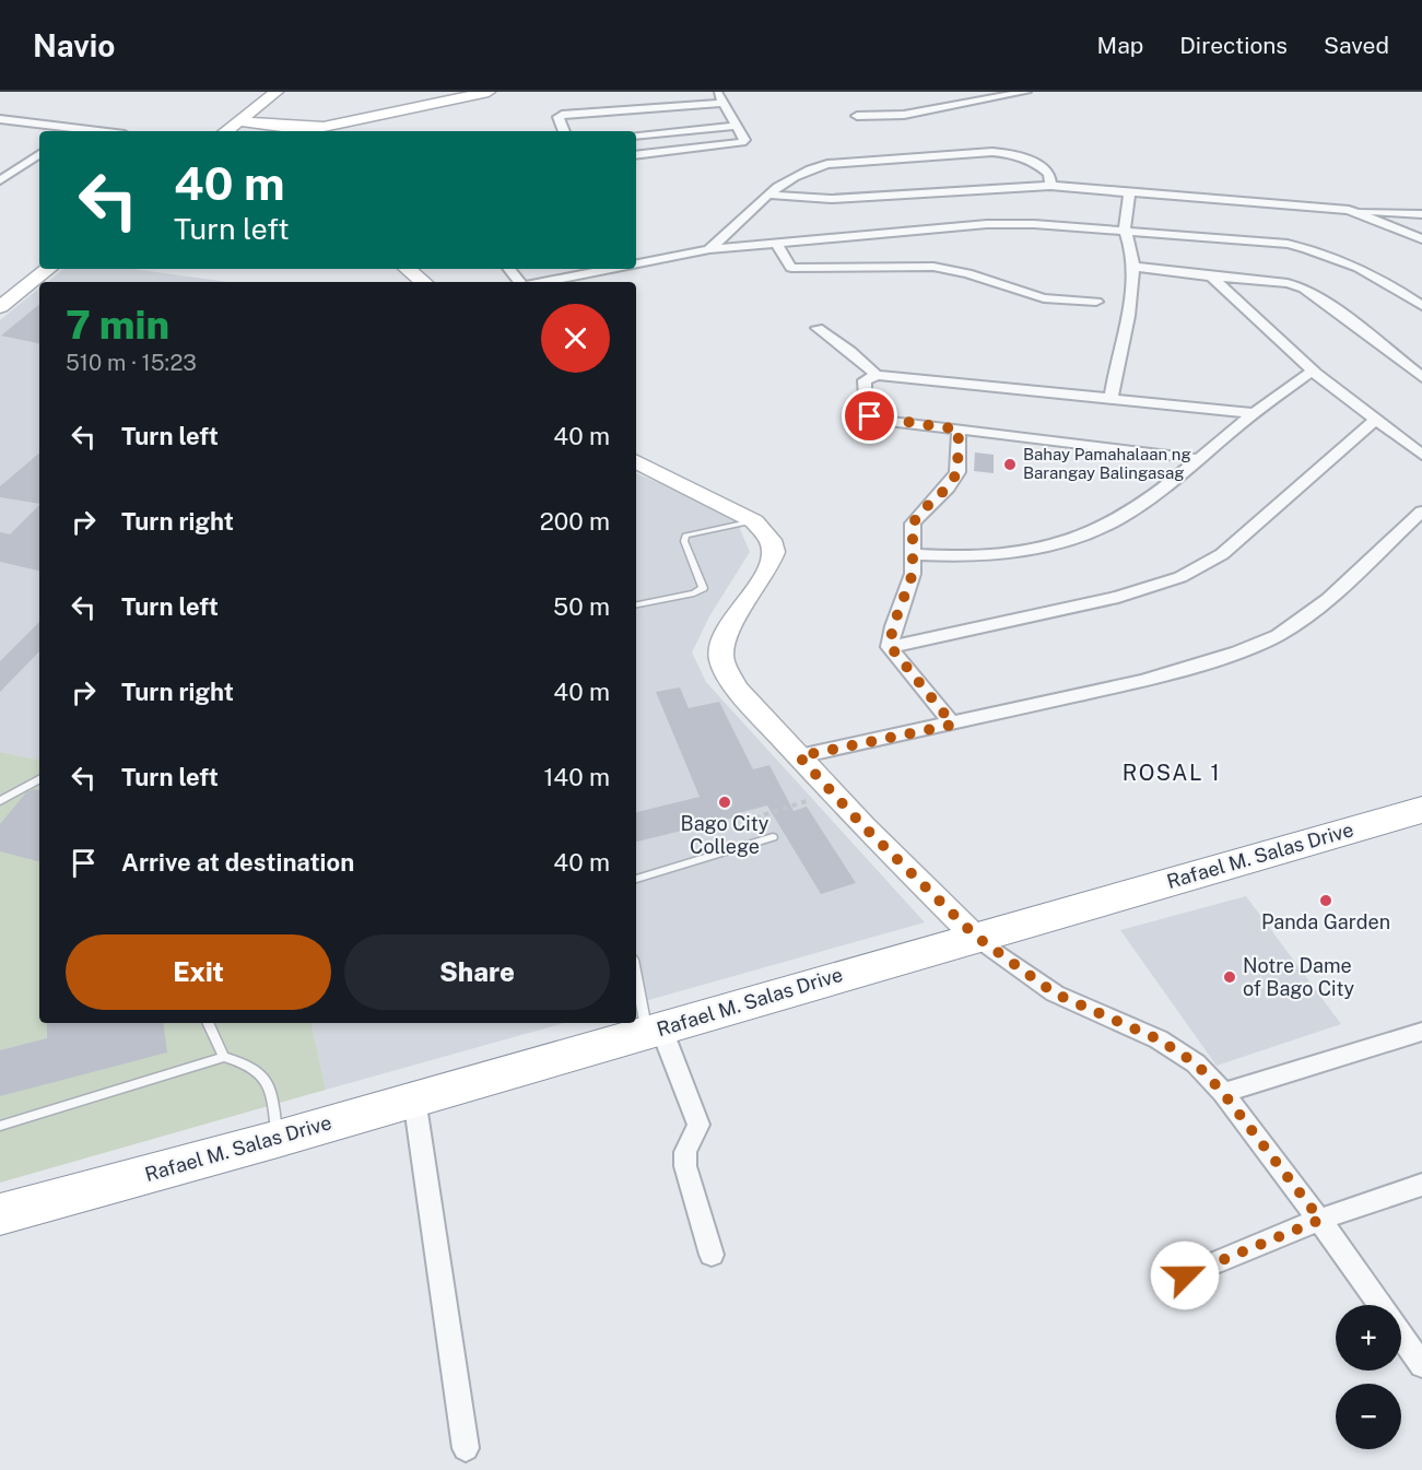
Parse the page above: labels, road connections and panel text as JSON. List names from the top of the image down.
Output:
{
  "streets": {
    "highway": ["Rafael M. Salas Drive"]
  },
  "districts": ["ROSAL 1"],
  "places": [
    "Bahay Pamahalaan ng Barangay Balingasag",
    "Bago City College",
    "Panda Garden",
    "Notre Dame of Bago City"
  ],
  "page": {
    "header": "Navio",
    "nav": ["Map", "Directions", "Saved"],
    "turn": ["40 m", "Turn left"],
    "heading": ["7 min", "510 m · 15:23"],
    "list": [
      {
        "name": "Turn left",
        "value": "40 m"
      },
      {
        "name": "Turn right",
        "value": "200 m"
      },
      {
        "name": "Turn left",
        "value": "50 m"
      },
      {
        "name": "Turn right",
        "value": "40 m"
      },
      {
        "name": "Turn left",
        "value": "140 m"
      },
      {
        "name": "Arrive at destination",
        "value": "40 m"
      }
    ],
    "buttons": ["Exit", "Share"],
    "map_buttons": ["+", "−"]
  }
}
